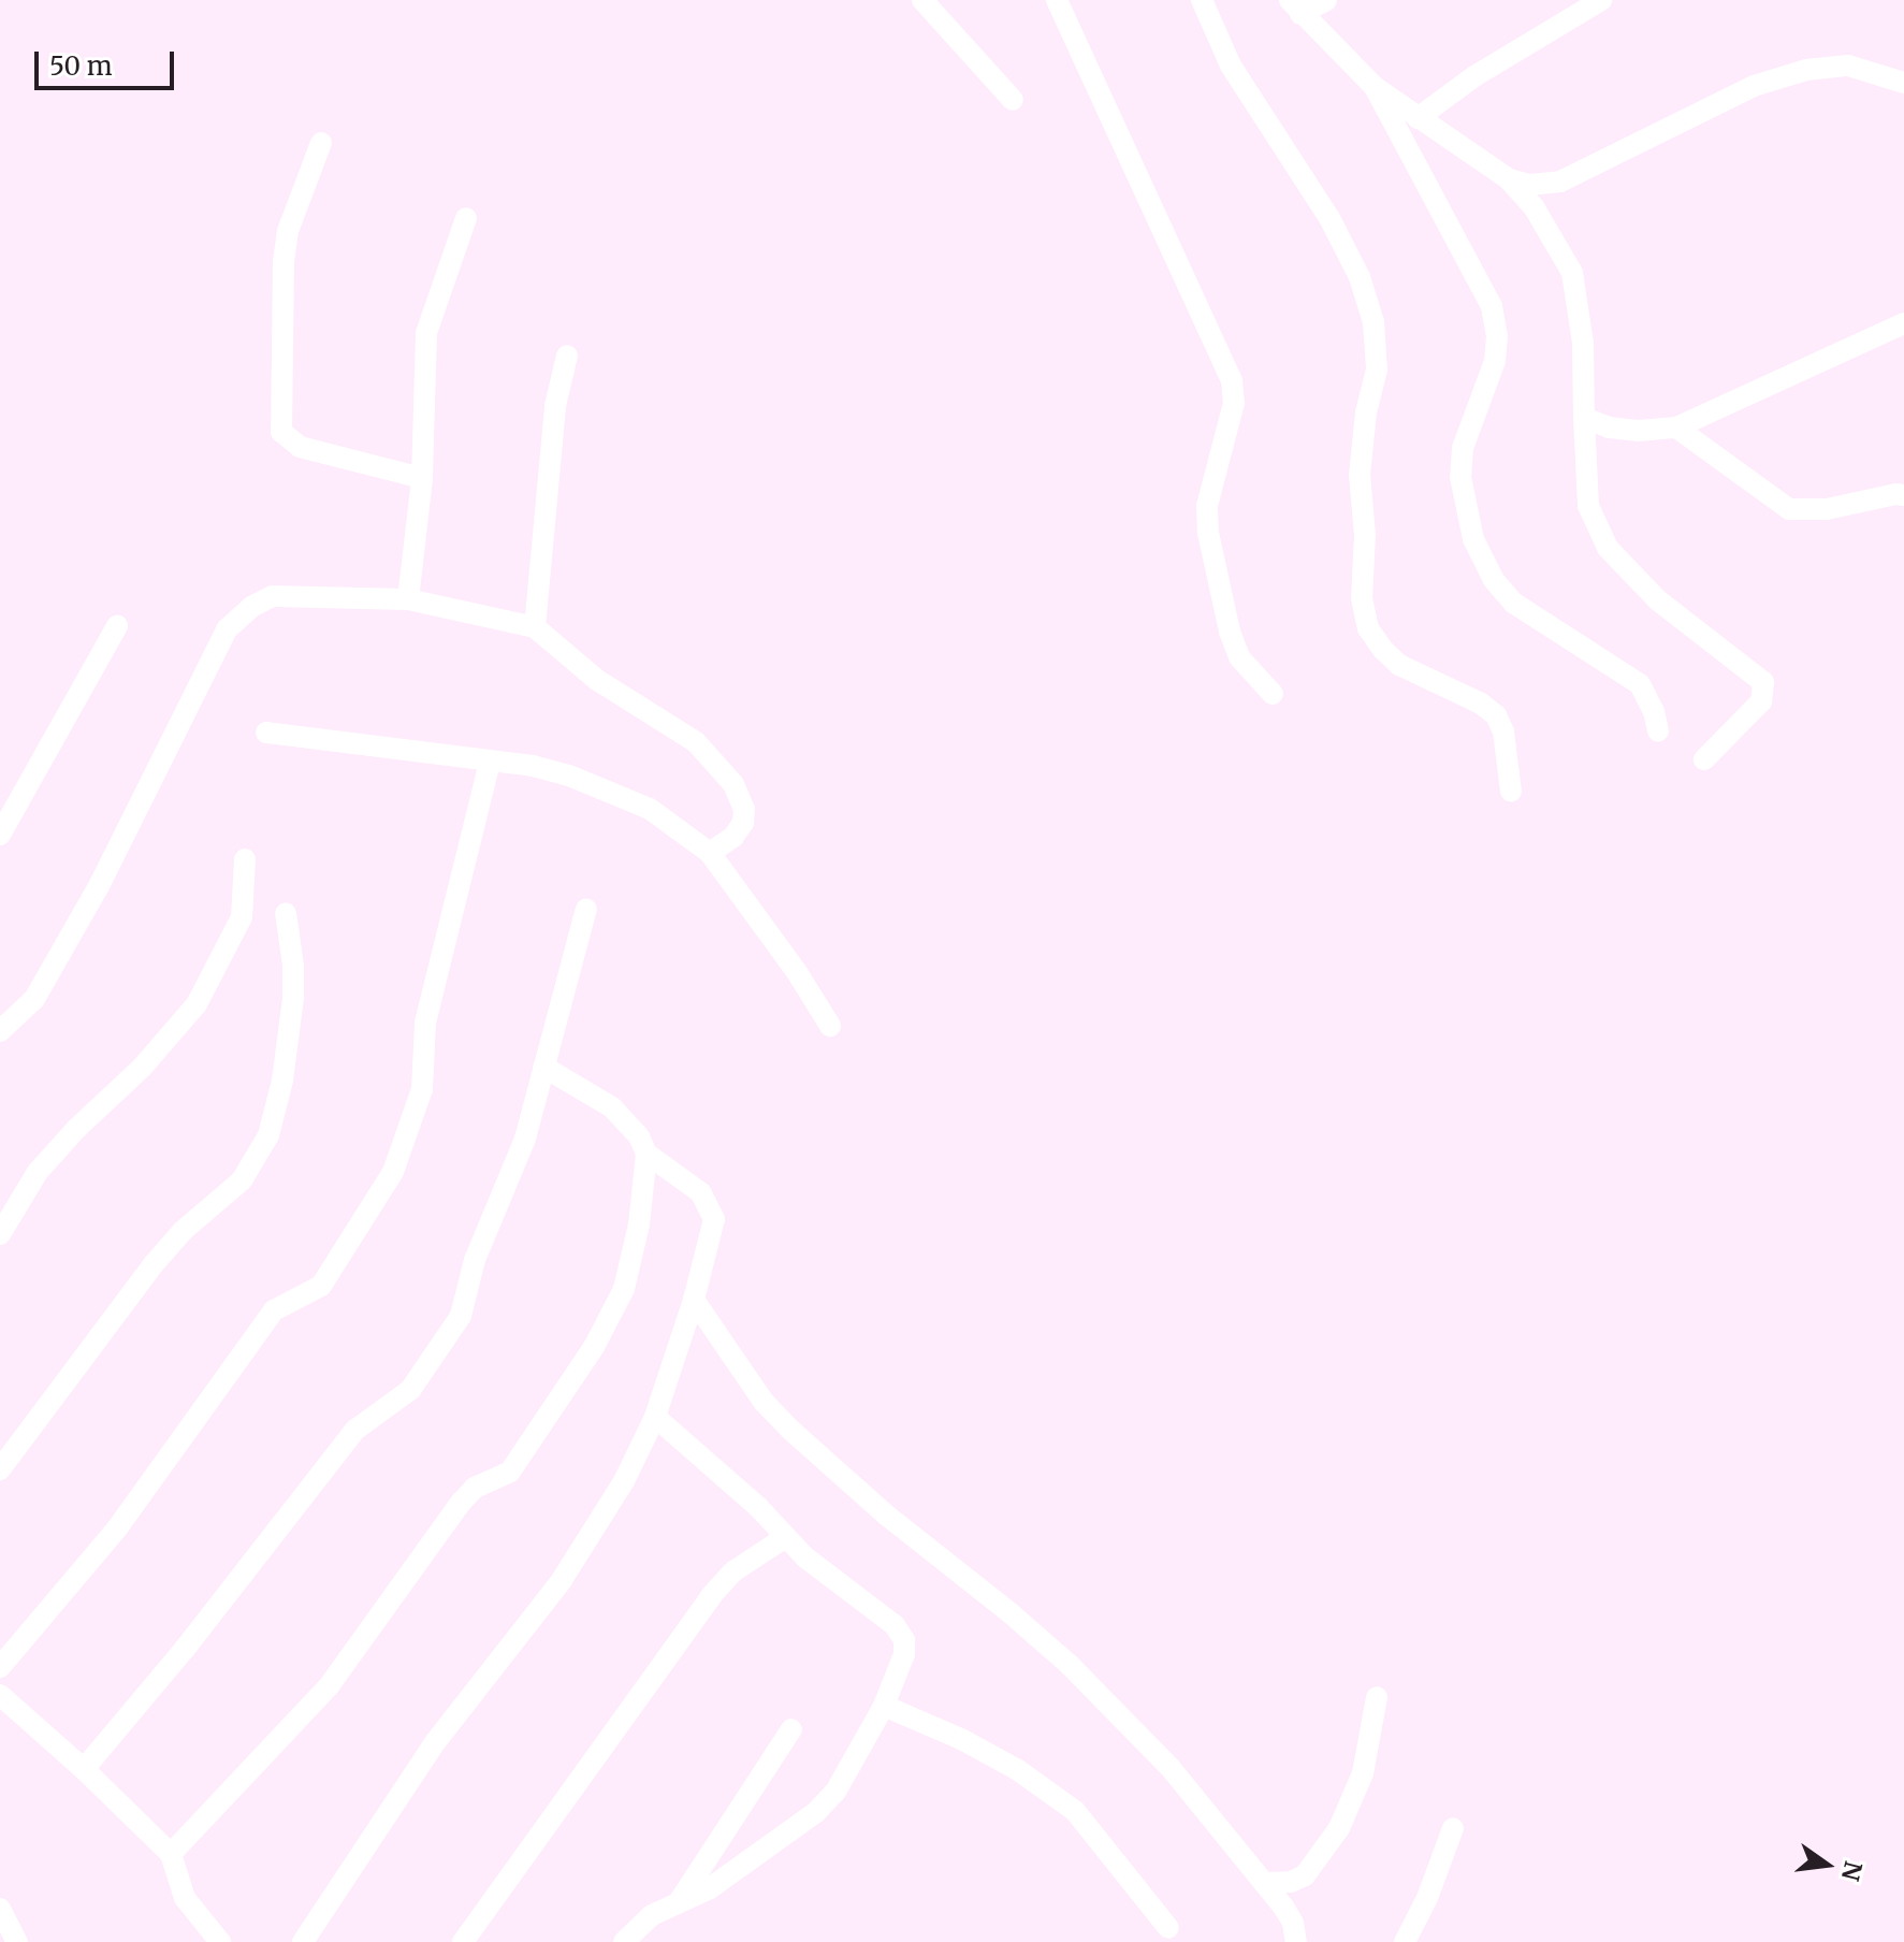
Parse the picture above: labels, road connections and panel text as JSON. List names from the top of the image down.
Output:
{
  "scale_bar": "50 m",
  "north": "right"
}
